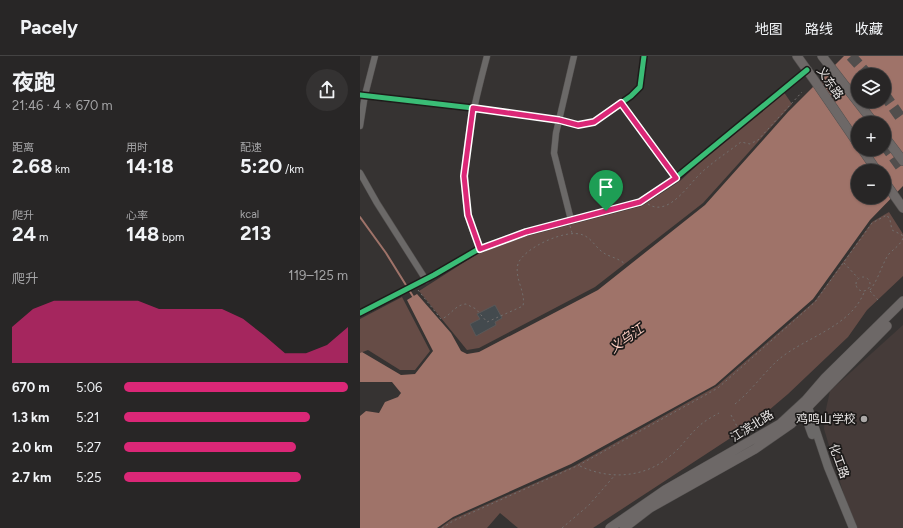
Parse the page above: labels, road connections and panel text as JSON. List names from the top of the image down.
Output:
{
  "streets": {
    "main road": ["义东路", "江滨北路"],
    "street": ["化工路"]
  },
  "crossings": [
    ["江滨北路", "化工路"]
  ],
  "water": ["义乌江"],
  "places": ["鸡鸣山学校"],
  "page": {
    "header": "Pacely",
    "nav": ["地图", "路线", "收藏"],
    "heading": ["夜跑", "21:46 · 4 × 670 m"],
    "map_buttons": ["+", "−"],
    "stats": [
      ["距离", "2.68 km"],
      ["用时", "14:18"],
      ["配速", "5:20 /km"],
      ["爬升", "24 m"],
      ["心率", "148 bpm"],
      ["kcal", "213"]
    ],
    "chart": ["爬升", "119–125 m"],
    "list": [
      {
        "name": "670 m",
        "note": "5:06"
      },
      {
        "name": "1.3 km",
        "note": "5:21"
      },
      {
        "name": "2.0 km",
        "note": "5:27"
      },
      {
        "name": "2.7 km",
        "note": "5:25"
      }
    ]
  }
}
